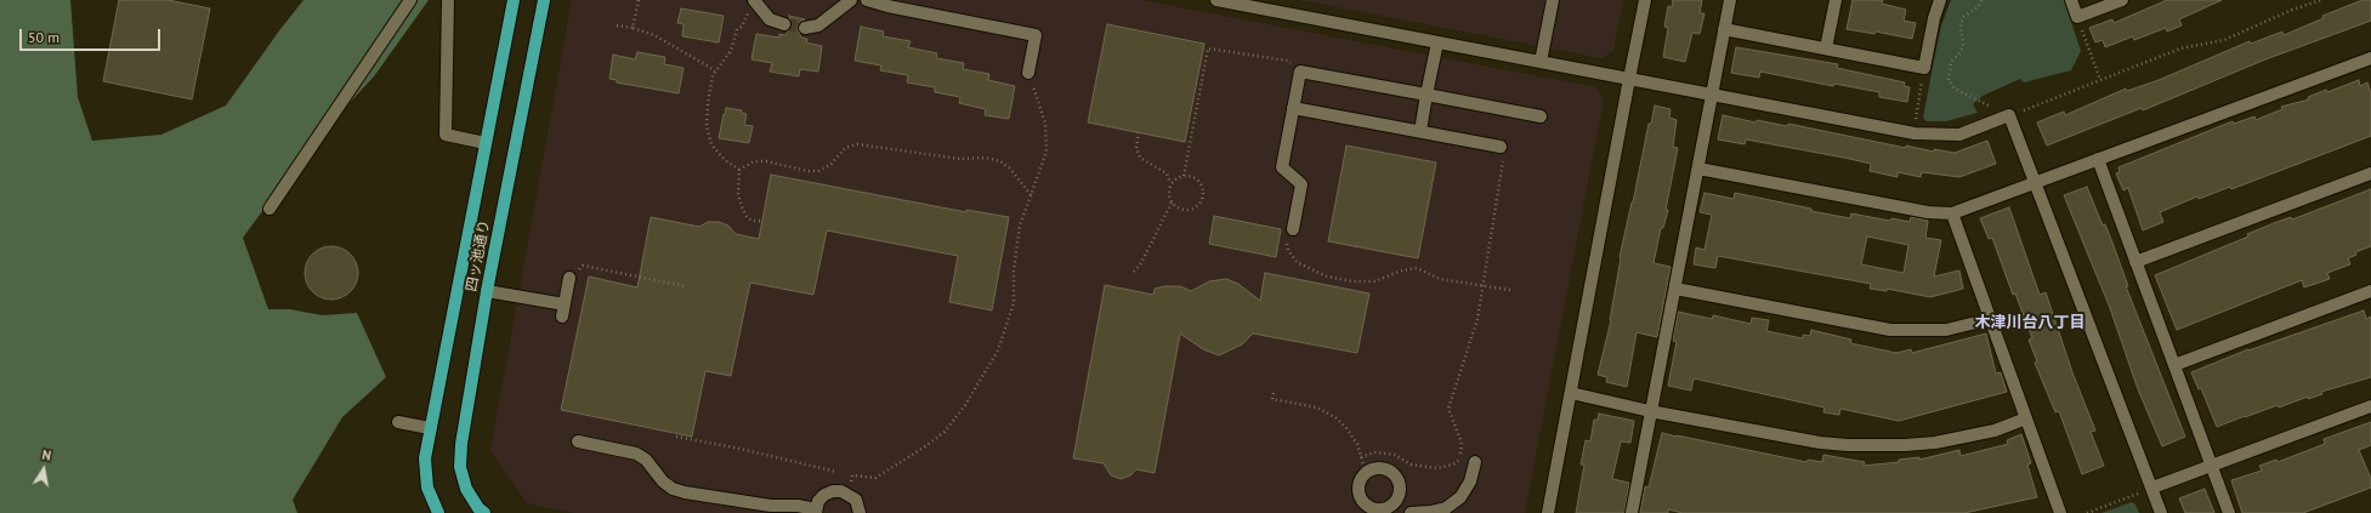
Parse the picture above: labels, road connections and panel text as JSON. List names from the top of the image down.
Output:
{
  "streets": {
    "main road": ["四ッ池通り"]
  },
  "districts": ["木津川台八丁目"],
  "scale_bar": "50 m",
  "north": "top"
}
